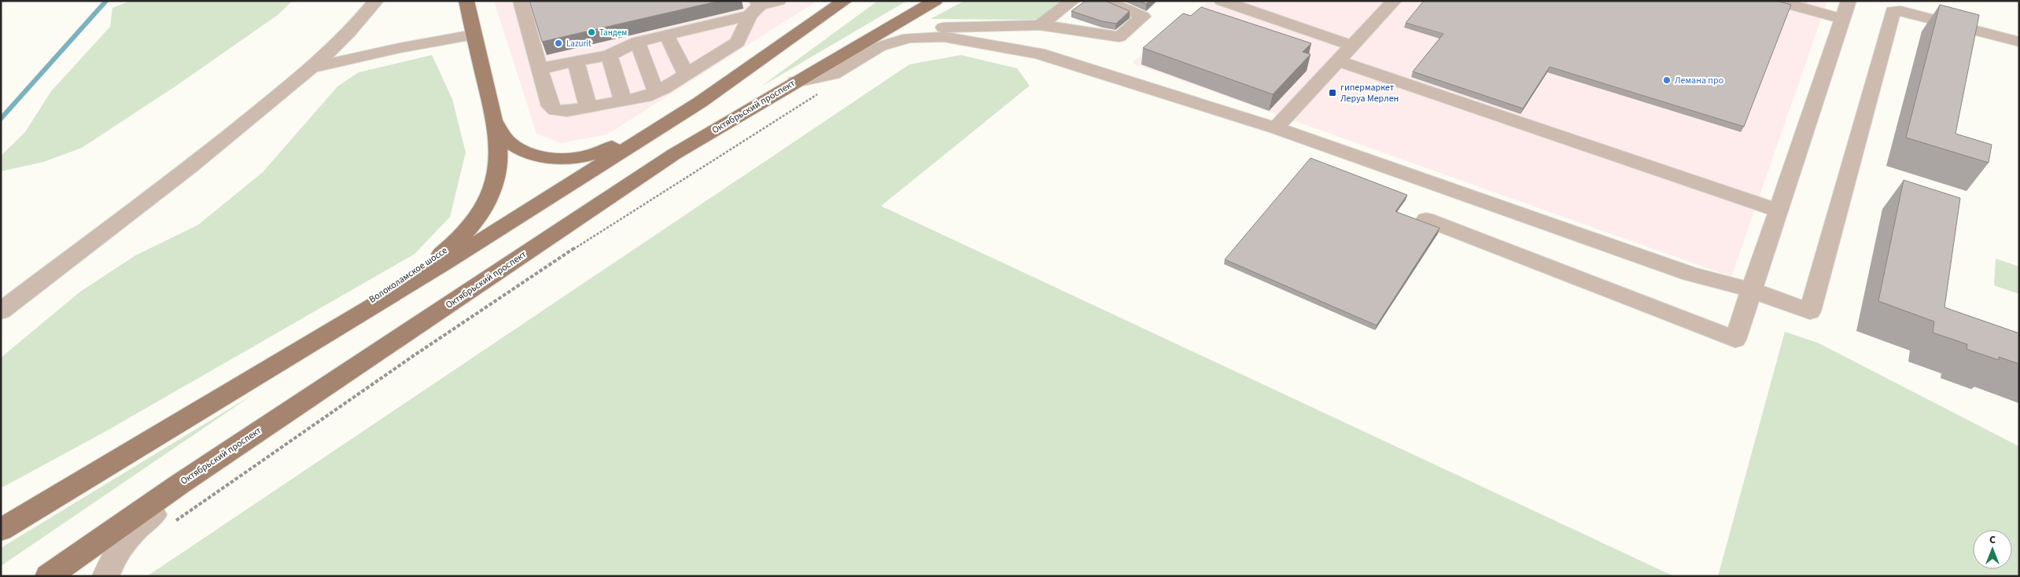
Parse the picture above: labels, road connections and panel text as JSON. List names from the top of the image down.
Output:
{
  "streets": {
    "main road": ["Октябрьский проспект", "Волоколамское шоссе"]
  },
  "places": {
    "other": ["Тандем", "Lazurit", "Лемана про"],
    "transit": ["гипермаркет Леруа Мерлен"]
  },
  "north": "top"
}
